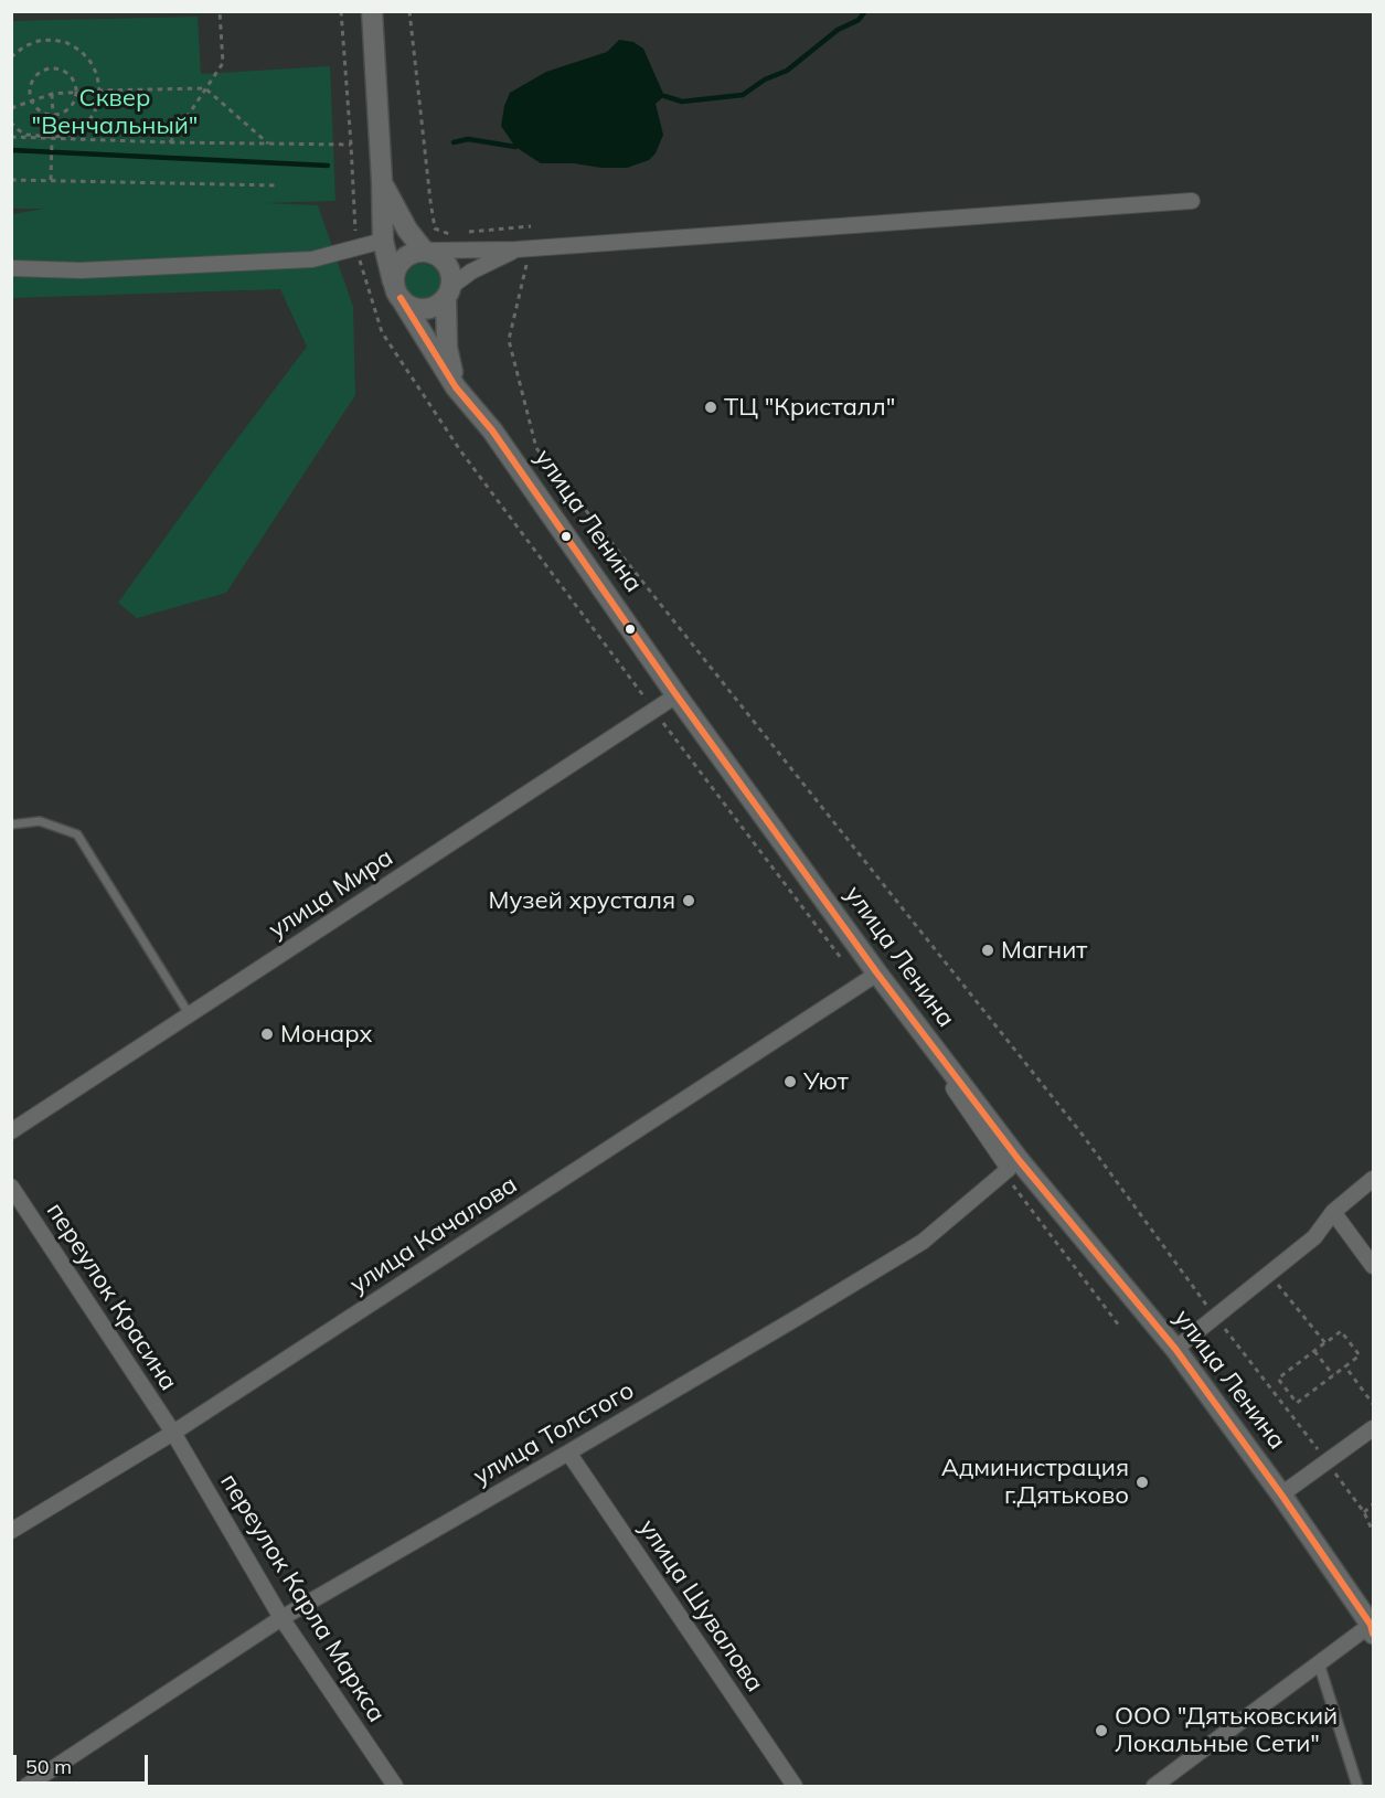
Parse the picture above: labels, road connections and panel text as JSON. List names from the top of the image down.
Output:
{
  "streets": {
    "main road": ["улица Ленина"],
    "street": [
      "улица Мира",
      "улица Качалова",
      "переулок Красина",
      "улица Толстого",
      "переулок Карла Маркса",
      "улица Шувалова"
    ]
  },
  "crossings": [
    ["улица Ленина", "улица Мира"],
    ["улица Ленина", "улица Качалова"],
    ["улица Ленина", "улица Толстого"],
    ["улица Качалова", "переулок Красина"],
    ["улица Качалова", "переулок Карла Маркса"],
    ["переулок Красина", "переулок Карла Маркса"],
    ["улица Толстого", "переулок Карла Маркса"],
    ["улица Толстого", "улица Шувалова"]
  ],
  "parks": ["Сквер \"Венчальный\""],
  "places": [
    "ТЦ \"Кристалл\"",
    "Музей хрусталя",
    "Магнит",
    "Монарх",
    "Уют",
    "Администрация г.Дятьково",
    "ООО \"Дятьковский Локальные Сети\""
  ],
  "scale_bar": "50 m"
}
